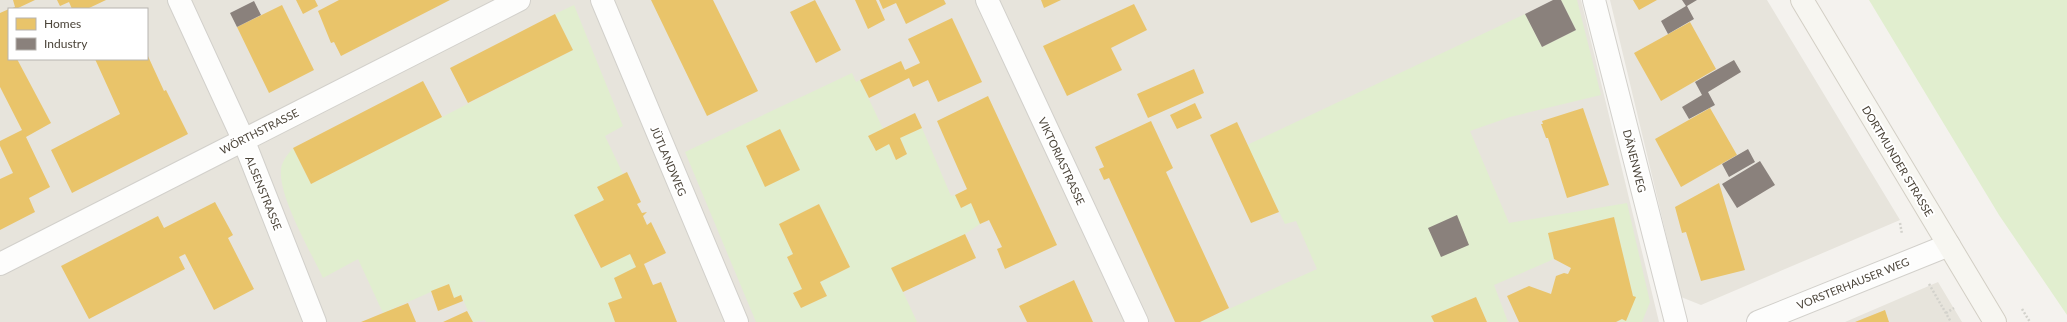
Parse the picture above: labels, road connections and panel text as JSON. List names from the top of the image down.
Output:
{
  "streets": {
    "main road": ["DORTMUNDER STRASSE"],
    "street": [
      "WÖRTHSTRASSE",
      "JÜTLANDWEG",
      "VIKTORIASTRASSE",
      "DÄNENWEG",
      "ALSENSTRASSE",
      "VORSTERHAUSER WEG"
    ]
  },
  "crossings": [
    ["WÖRTHSTRASSE", "ALSENSTRASSE"],
    ["DORTMUNDER STRASSE", "VORSTERHAUSER WEG"]
  ],
  "legend": ["Homes", "Industry"]
}
